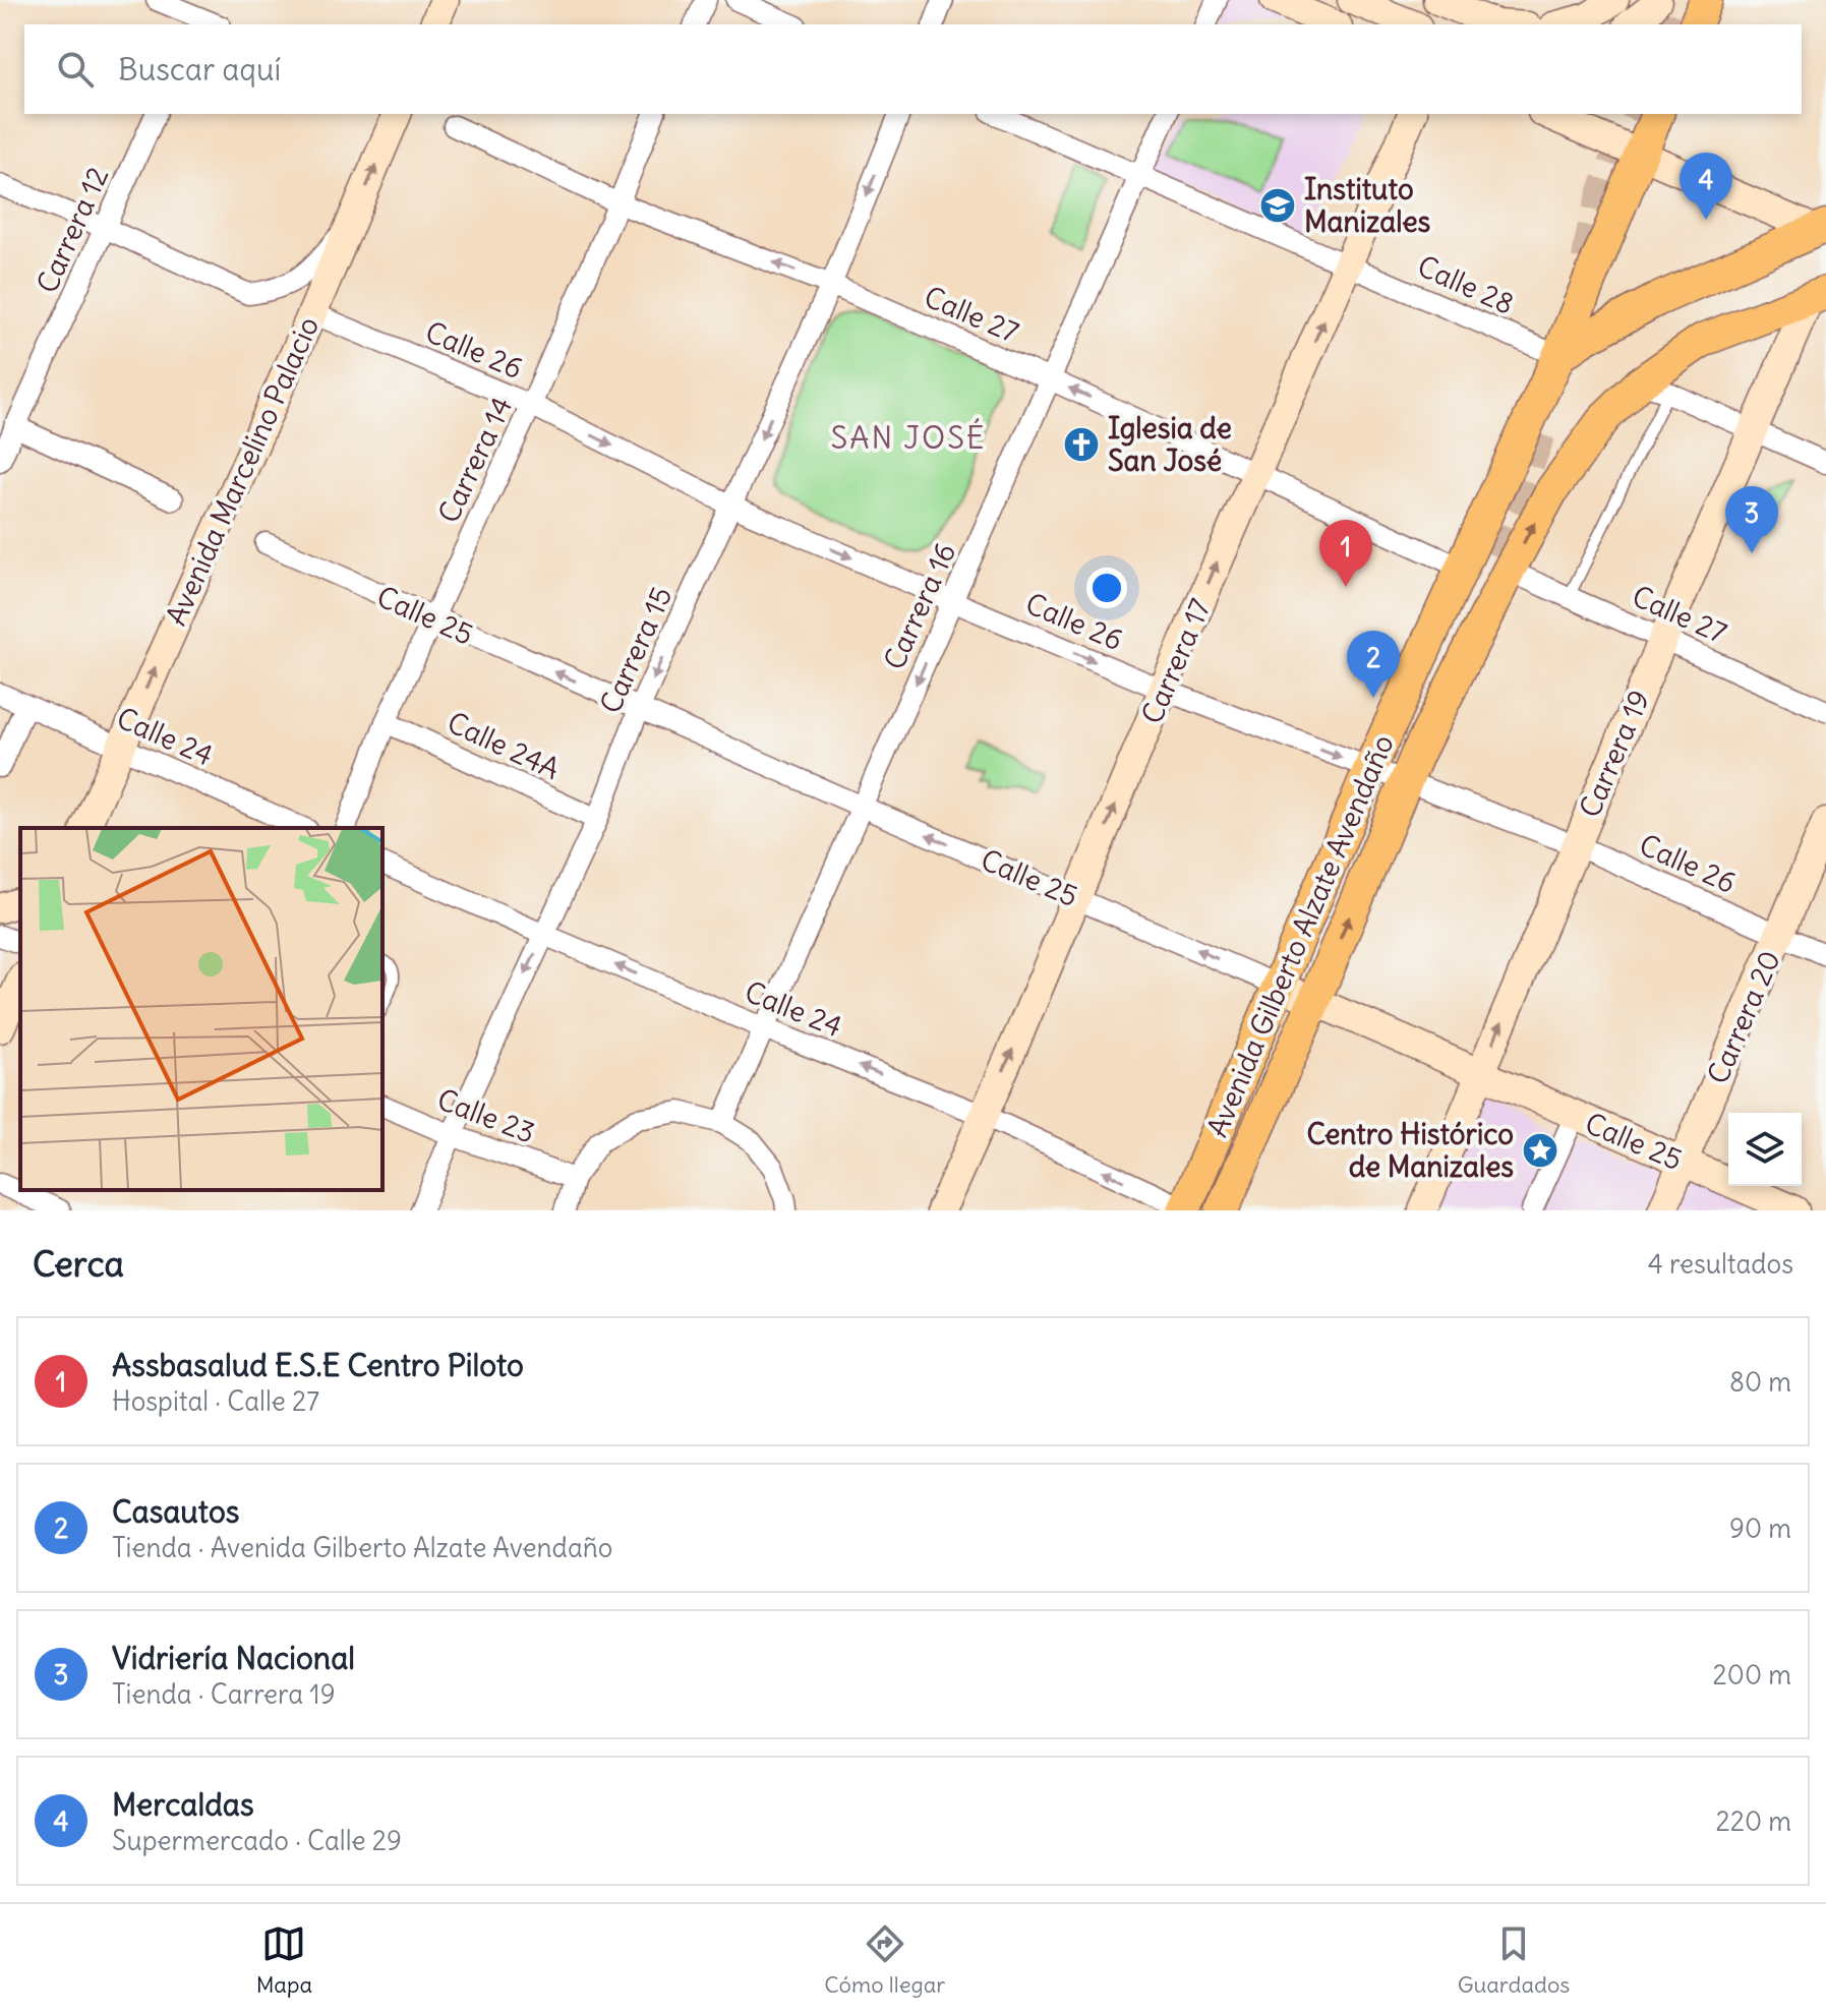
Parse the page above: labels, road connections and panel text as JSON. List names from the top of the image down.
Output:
{
  "streets": {
    "main road": ["Avenida Gilberto Alzate Avendaño"],
    "street": [
      "Carrera 12",
      "Calle 28",
      "Calle 27",
      "Calle 26",
      "Carrera 14",
      "Avenida Marcelino Palacio",
      "Carrera 16",
      "Calle 25",
      "Carrera 15",
      "Carrera 17",
      "Calle 24",
      "Calle 24A",
      "Carrera 19",
      "Carrera 20",
      "Calle 23"
    ]
  },
  "crossings": [
    ["Calle 28", "Carrera 16"],
    ["Calle 28", "Carrera 17"],
    ["Calle 28", "Avenida Gilberto Alzate Avendaño"],
    ["Calle 27", "Carrera 14"],
    ["Calle 27", "Carrera 16"],
    ["Calle 27", "Carrera 15"],
    ["Calle 27", "Carrera 17"],
    ["Calle 27", "Carrera 19"],
    ["Calle 27", "Avenida Gilberto Alzate Avendaño"],
    ["Calle 26", "Carrera 14"],
    ["Calle 26", "Avenida Marcelino Palacio"],
    ["Calle 26", "Carrera 16"],
    ["Calle 26", "Carrera 15"],
    ["Calle 26", "Carrera 17"],
    ["Calle 26", "Carrera 19"],
    ["Calle 26", "Avenida Gilberto Alzate Avendaño"],
    ["Calle 26", "Carrera 20"],
    ["Carrera 14", "Calle 25"],
    ["Carrera 14", "Calle 24A"],
    ["Avenida Marcelino Palacio", "Calle 24"],
    ["Carrera 16", "Calle 25"],
    ["Carrera 16", "Calle 24"],
    ["Calle 25", "Carrera 15"],
    ["Calle 25", "Carrera 17"],
    ["Calle 25", "Carrera 19"],
    ["Calle 25", "Avenida Gilberto Alzate Avendaño"],
    ["Calle 25", "Carrera 20"],
    ["Carrera 15", "Calle 24"],
    ["Carrera 15", "Calle 24A"],
    ["Carrera 15", "Calle 23"],
    ["Carrera 17", "Calle 24"],
    ["Calle 24", "Avenida Gilberto Alzate Avendaño"],
    ["Carrera 19", "Avenida Gilberto Alzate Avendaño"]
  ],
  "one_way": [
    "Calle 26",
    "Avenida Marcelino Palacio",
    "Calle 25",
    "Carrera 15",
    "Carrera 17",
    "Calle 24"
  ],
  "districts": ["SAN JOSÉ"],
  "places": {
    "school or university": ["Instituto Manizales"],
    "church": ["Iglesia de San José"],
    "place": ["Centro Histórico de Manizales"]
  },
  "page": {
    "search": "Buscar aquí",
    "pins": [
      "4",
      "3",
      "1",
      "2"
    ],
    "heading": ["Cerca", "4 resultados"],
    "list": [
      {
        "mark": "1",
        "name": "Assbasalud E.S.E Centro Piloto",
        "note": "Hospital · Calle 27",
        "value": "80 m"
      },
      {
        "mark": "2",
        "name": "Casautos",
        "note": "Tienda · Avenida Gilberto Alzate Avendaño",
        "value": "90 m"
      },
      {
        "mark": "3",
        "name": "Vidriería Nacional",
        "note": "Tienda · Carrera 19",
        "value": "200 m"
      },
      {
        "mark": "4",
        "name": "Mercaldas",
        "note": "Supermercado · Calle 29",
        "value": "220 m"
      }
    ],
    "nav": ["Mapa", "Cómo llegar", "Guardados"]
  }
}
